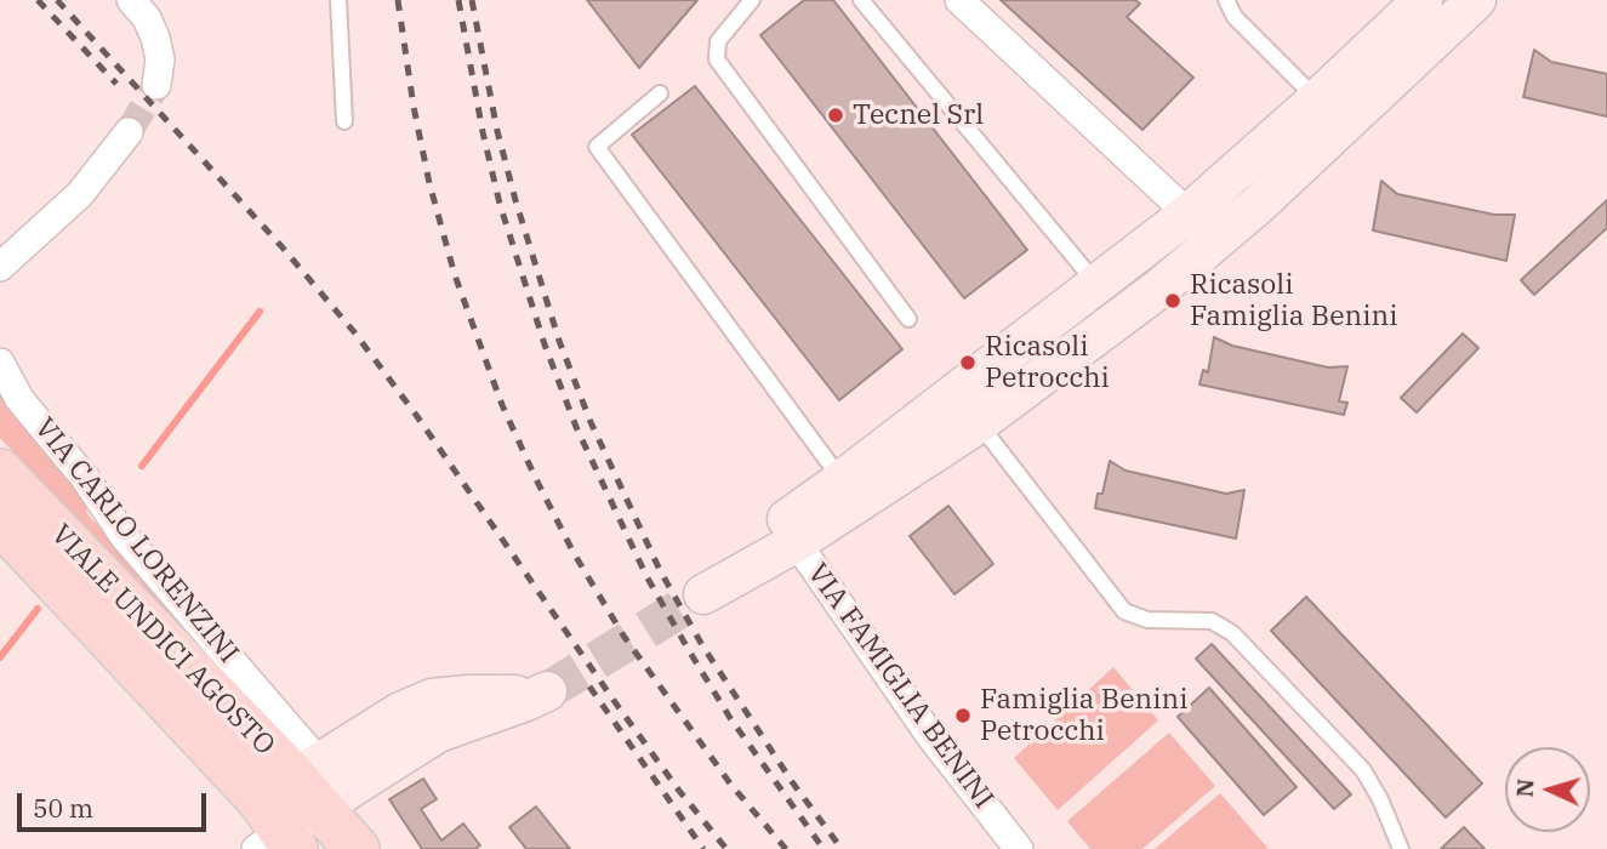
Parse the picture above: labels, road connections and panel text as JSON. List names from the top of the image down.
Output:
{
  "streets": {
    "main road": ["VIALE UNDICI AGOSTO"],
    "street": ["VIA CARLO LORENZINI", "VIA FAMIGLIA BENINI"]
  },
  "crossings": [
    ["VIA CARLO LORENZINI", "VIALE UNDICI AGOSTO"]
  ],
  "places": [
    "Tecnel Srl",
    "Ricasoli Famiglia Benini",
    "Ricasoli Petrocchi",
    "Famiglia Benini Petrocchi"
  ],
  "scale_bar": "50 m",
  "north": "left"
}
